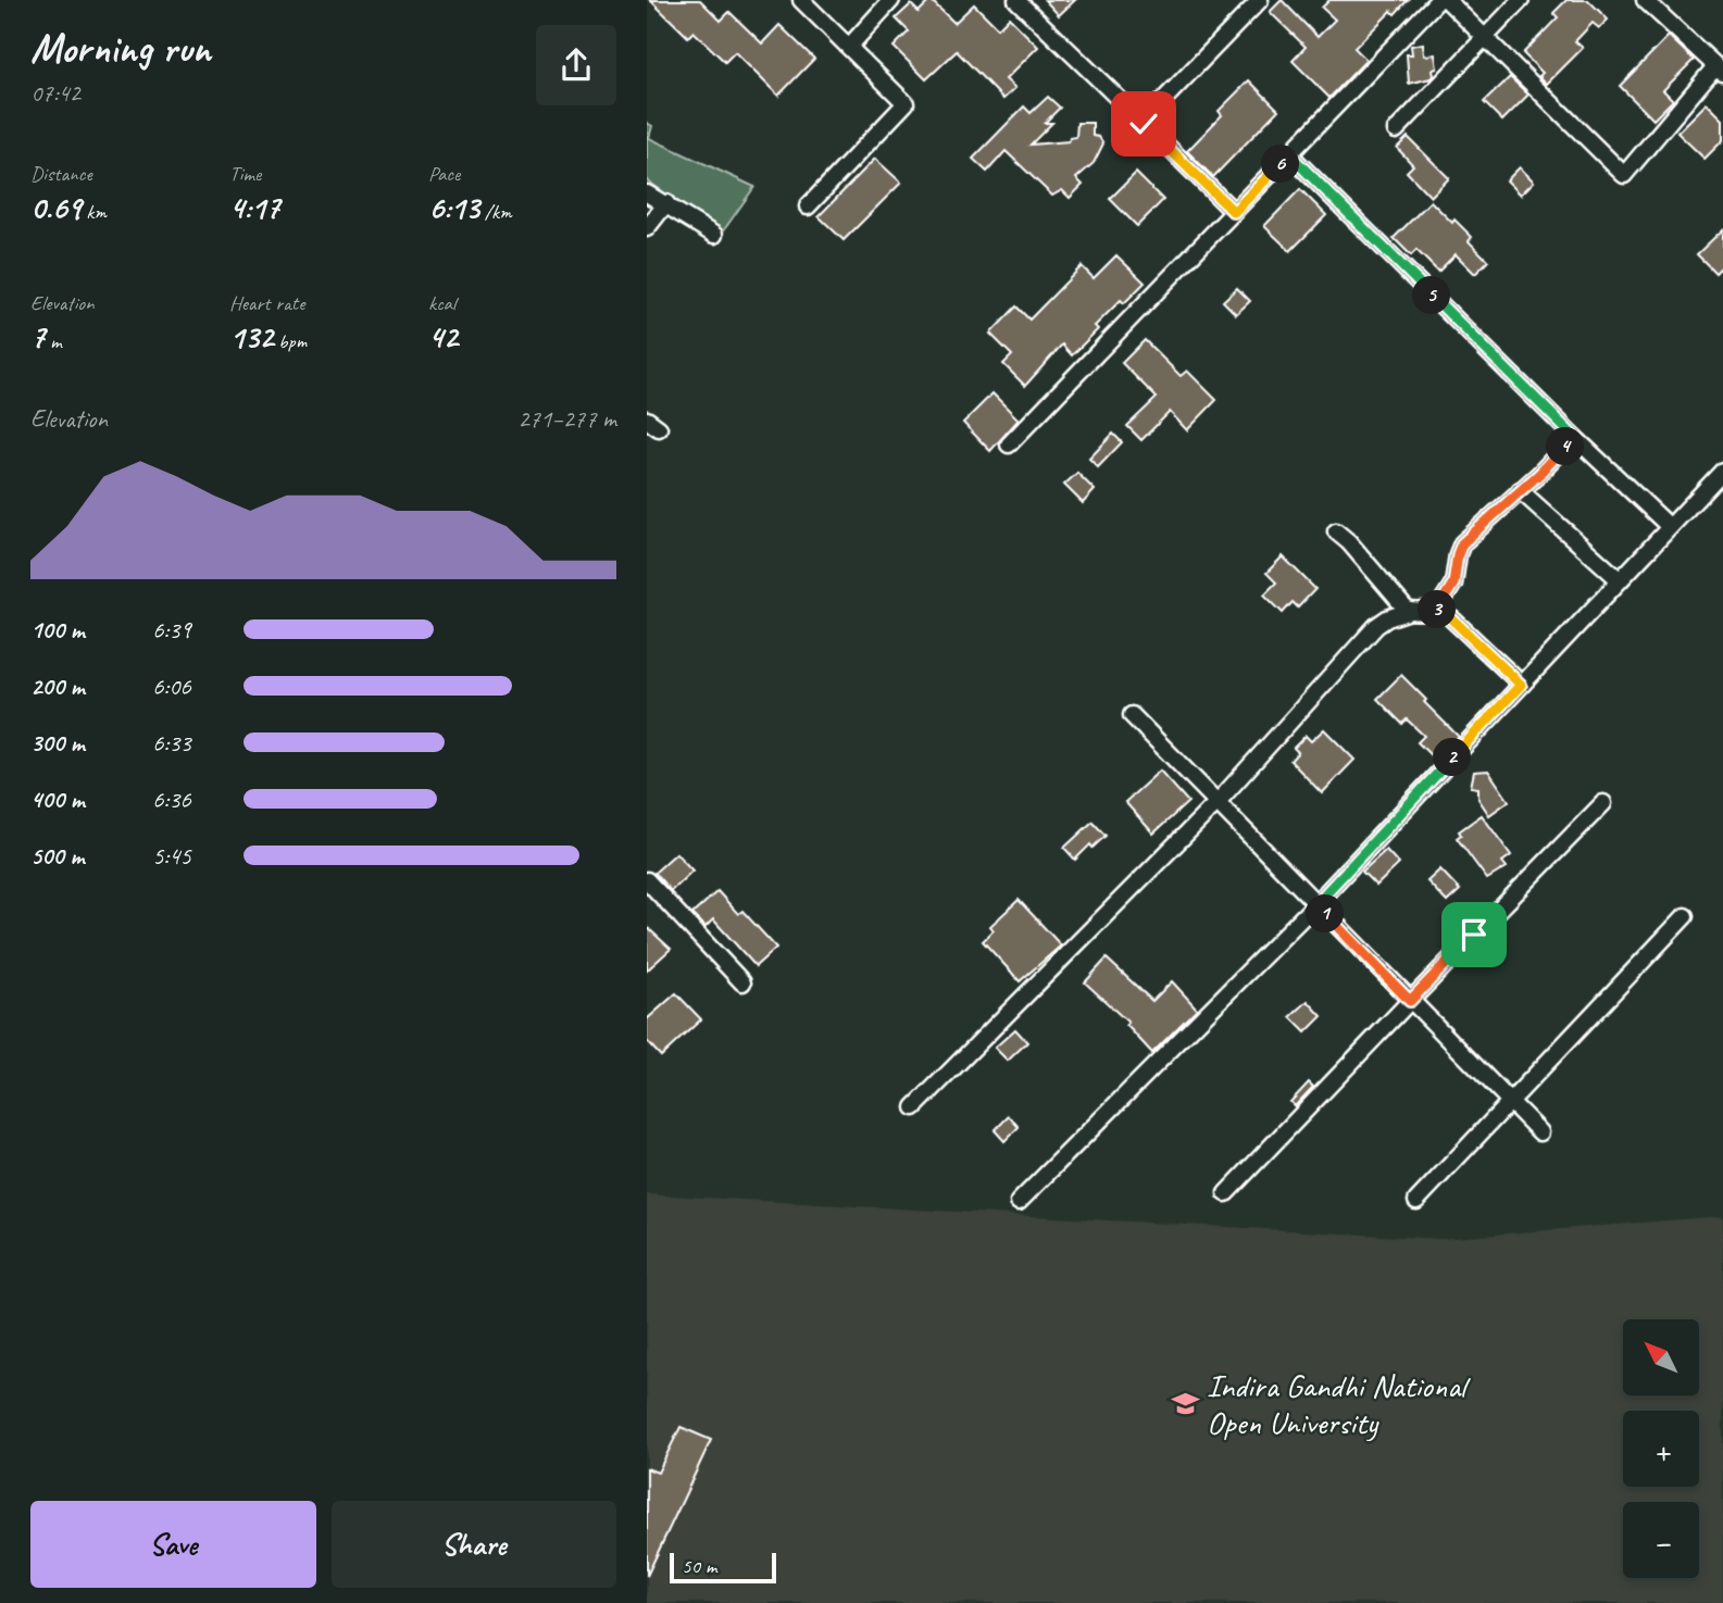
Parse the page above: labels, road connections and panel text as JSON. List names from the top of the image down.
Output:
{
  "places": {
    "school or university": ["Indira Gandhi National Open University"]
  },
  "scale_bar": "50 m",
  "north": "top left",
  "page": {
    "heading": ["Morning run", "07:42"],
    "stats": [
      ["Distance", "0.69 km"],
      ["Time", "4:17"],
      ["Pace", "6:13 /km"],
      ["Elevation", "7 m"],
      ["Heart rate", "132 bpm"],
      ["kcal", "42"]
    ],
    "pins": [
      "6",
      "5",
      "4",
      "3",
      "2",
      "1"
    ],
    "chart": ["Elevation", "271–277 m"],
    "list": [
      {
        "name": "100 m",
        "note": "6:39"
      },
      {
        "name": "200 m",
        "note": "6:06"
      },
      {
        "name": "300 m",
        "note": "6:33"
      },
      {
        "name": "400 m",
        "note": "6:36"
      },
      {
        "name": "500 m",
        "note": "5:45"
      }
    ],
    "map_buttons": ["+", "−"],
    "buttons": ["Save", "Share"],
    "scale": "50 m"
  }
}
